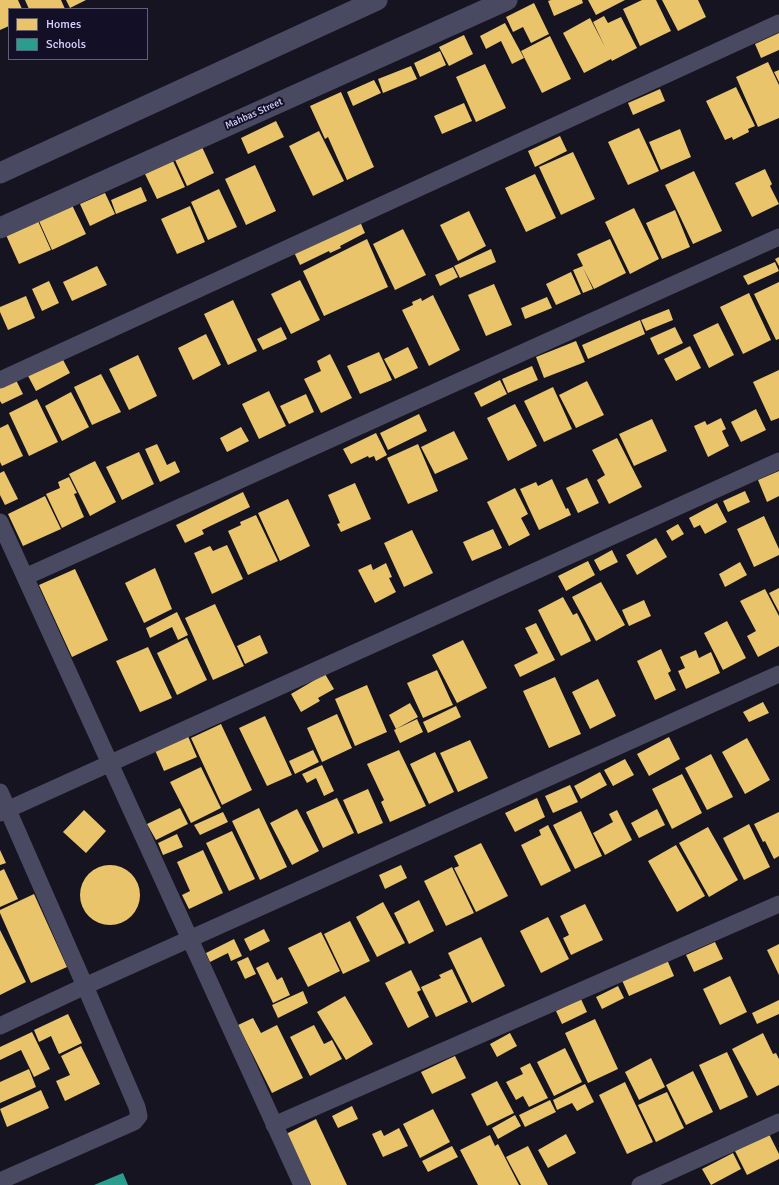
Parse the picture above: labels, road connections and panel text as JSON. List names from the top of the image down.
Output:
{
  "streets": {
    "street": ["Mahbas Street"]
  },
  "legend": ["Homes", "Schools"]
}
